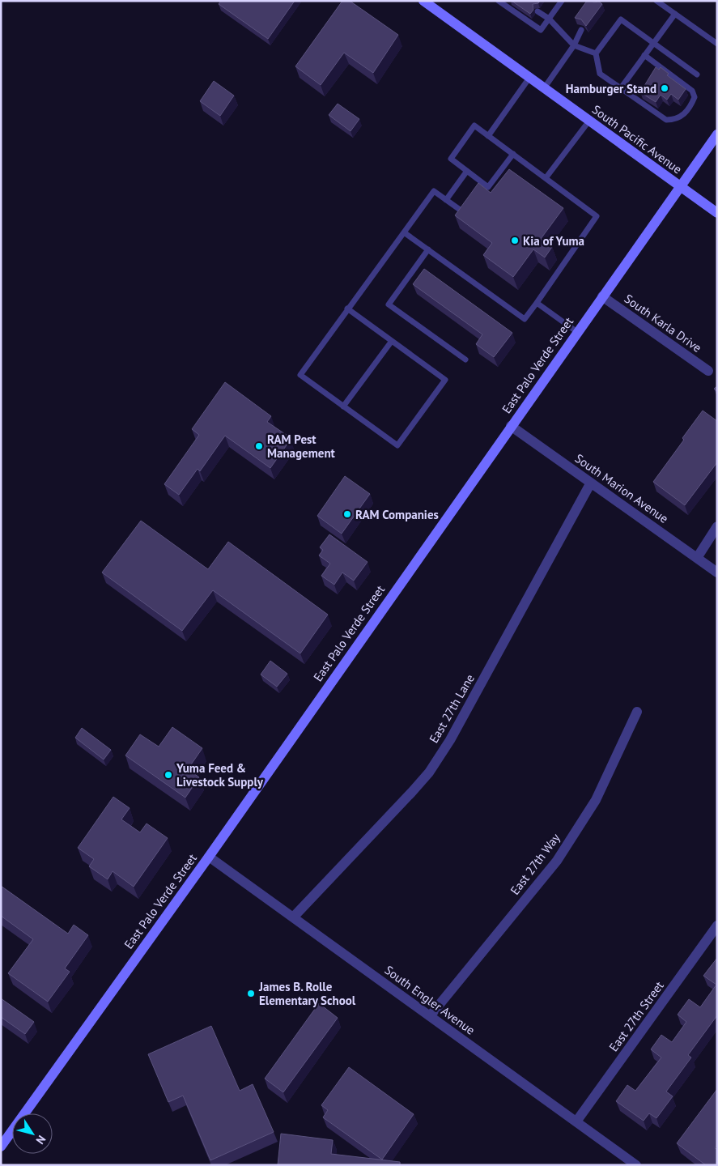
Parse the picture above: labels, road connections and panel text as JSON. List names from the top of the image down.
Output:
{
  "streets": {
    "street": [
      "South Pacific Avenue",
      "South Karla Drive",
      "East Palo Verde Street",
      "South Marion Avenue",
      "East 27th Lane",
      "East 27th Way",
      "South Engler Avenue",
      "East 27th Street"
    ]
  },
  "crossings": [
    ["South Pacific Avenue", "East Palo Verde Street"],
    ["South Karla Drive", "East Palo Verde Street"],
    ["East Palo Verde Street", "South Marion Avenue"],
    ["East Palo Verde Street", "South Engler Avenue"],
    ["South Marion Avenue", "East 27th Lane"],
    ["East 27th Lane", "South Engler Avenue"],
    ["East 27th Way", "South Engler Avenue"],
    ["South Engler Avenue", "East 27th Street"]
  ],
  "places": [
    "Hamburger Stand",
    "Kia of Yuma",
    "RAM Pest Management",
    "RAM Companies",
    "Yuma Feed & Livestock Supply",
    "James B. Rolle Elementary School"
  ],
  "north": "bottom right"
}
